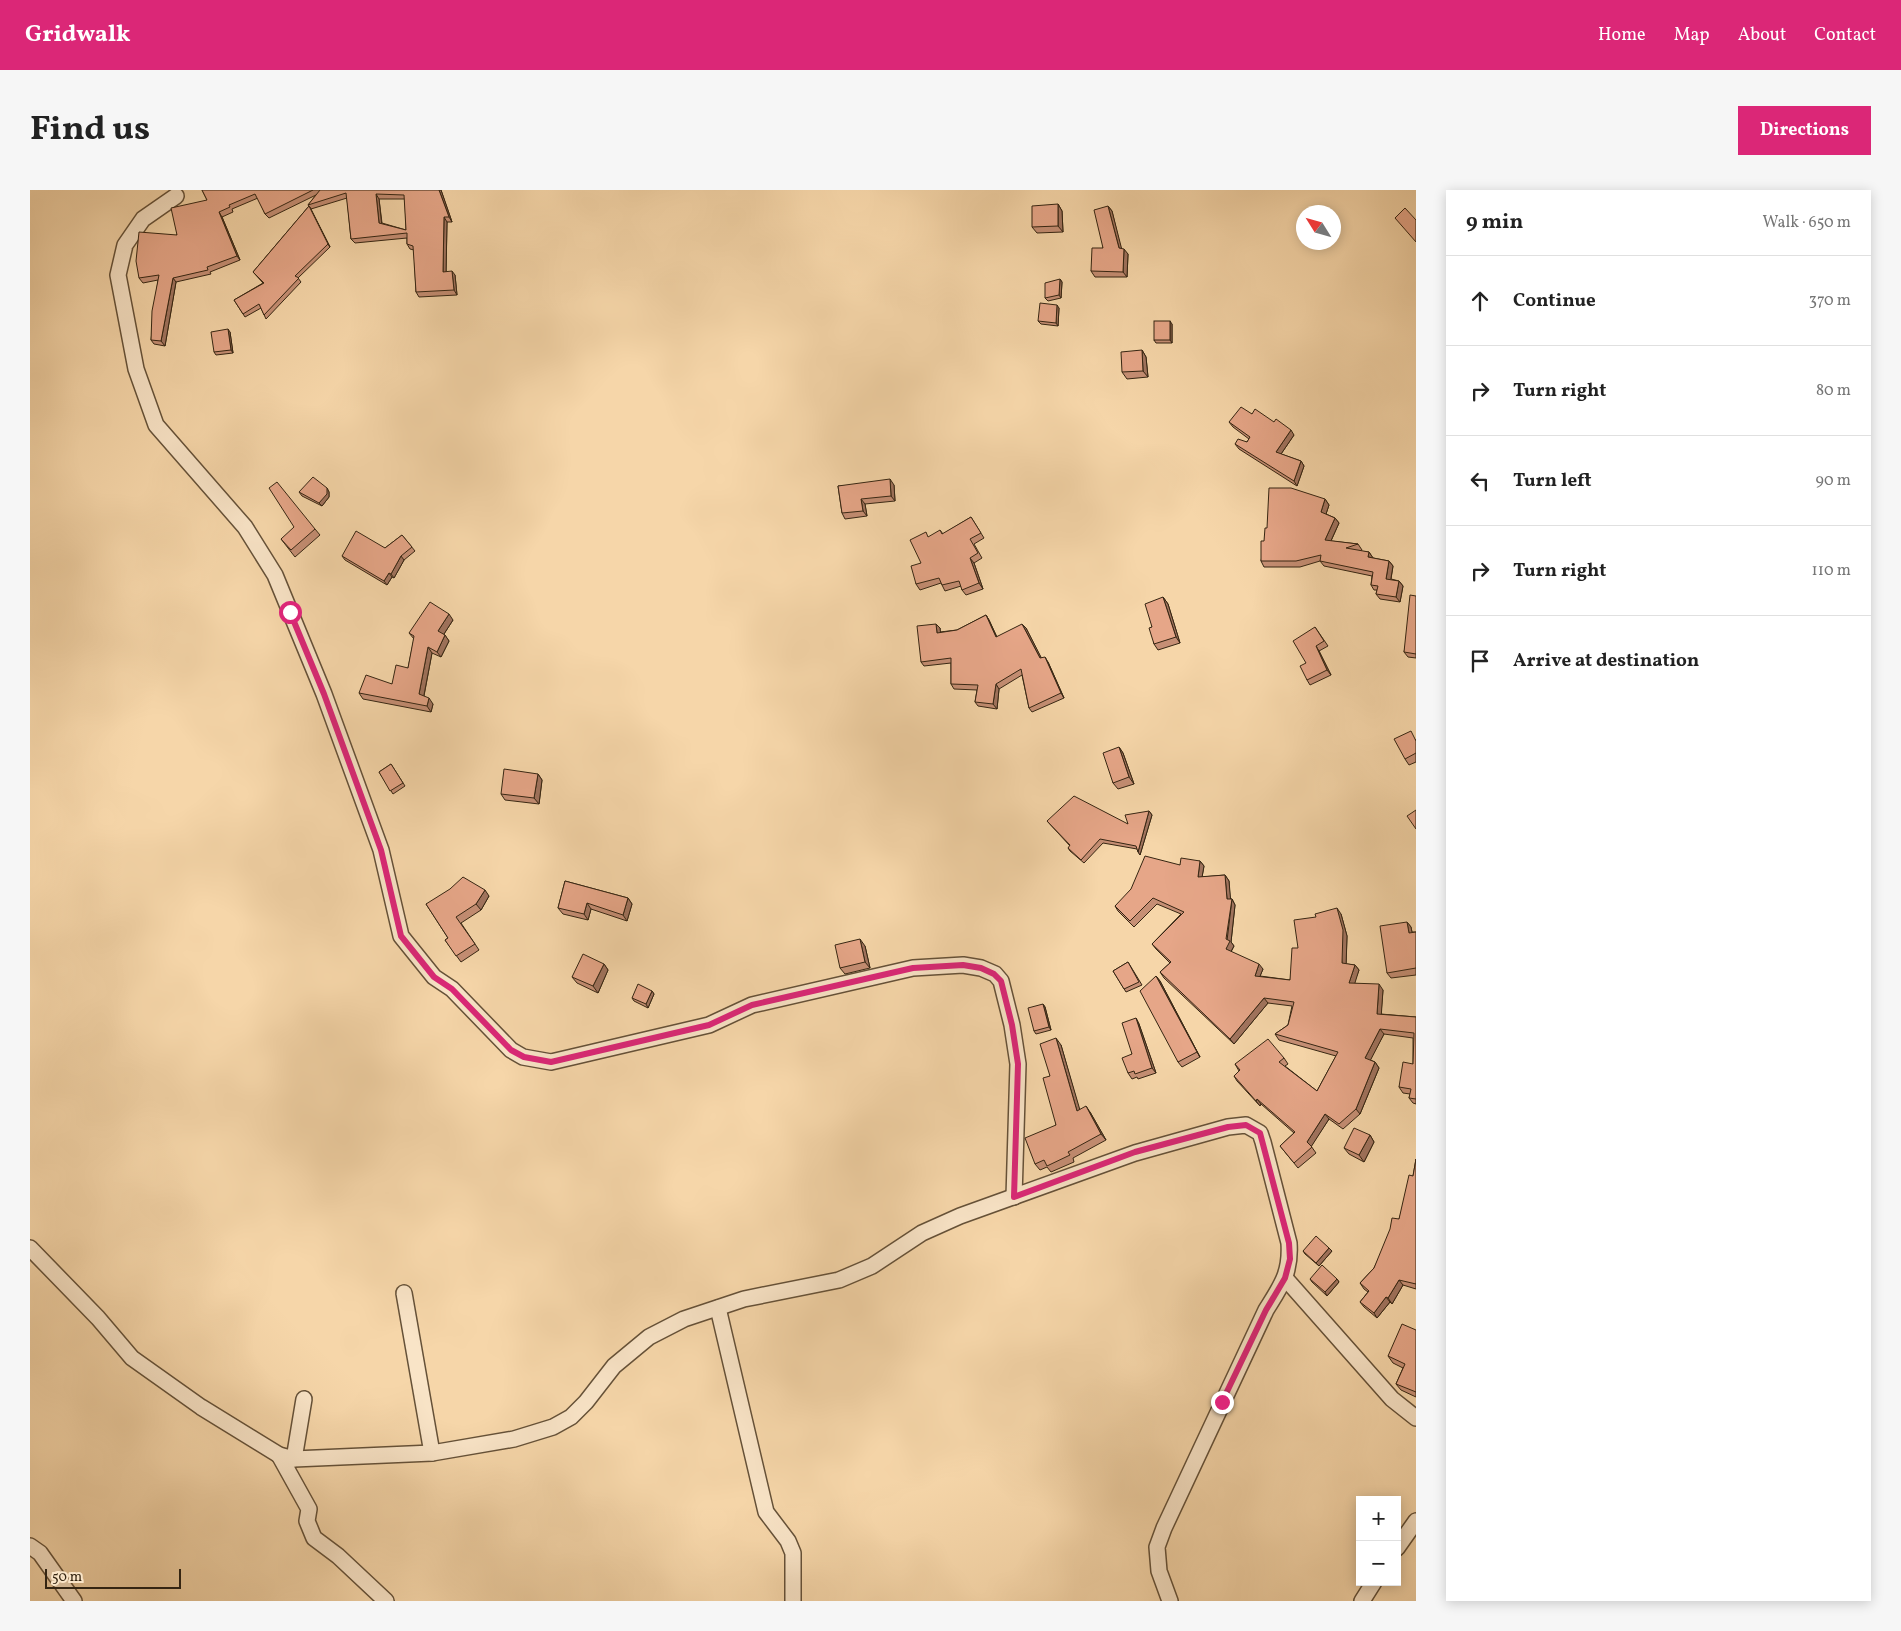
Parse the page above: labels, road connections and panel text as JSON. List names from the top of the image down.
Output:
{
  "scale_bar": "50 m",
  "north": "top left",
  "page": {
    "header": "Gridwalk",
    "nav": [
      "Home",
      "Map",
      "About",
      "Contact"
    ],
    "title": "Find us",
    "buttons": "Directions",
    "heading": ["9 min", "Walk · 650 m"],
    "list": [
      ["Continue", "370 m"],
      ["Turn right", "80 m"],
      ["Turn left", "90 m"],
      ["Turn right", "110 m"],
      "Arrive at destination"
    ],
    "map_buttons": ["+", "−"],
    "scale": "50 m"
  }
}
